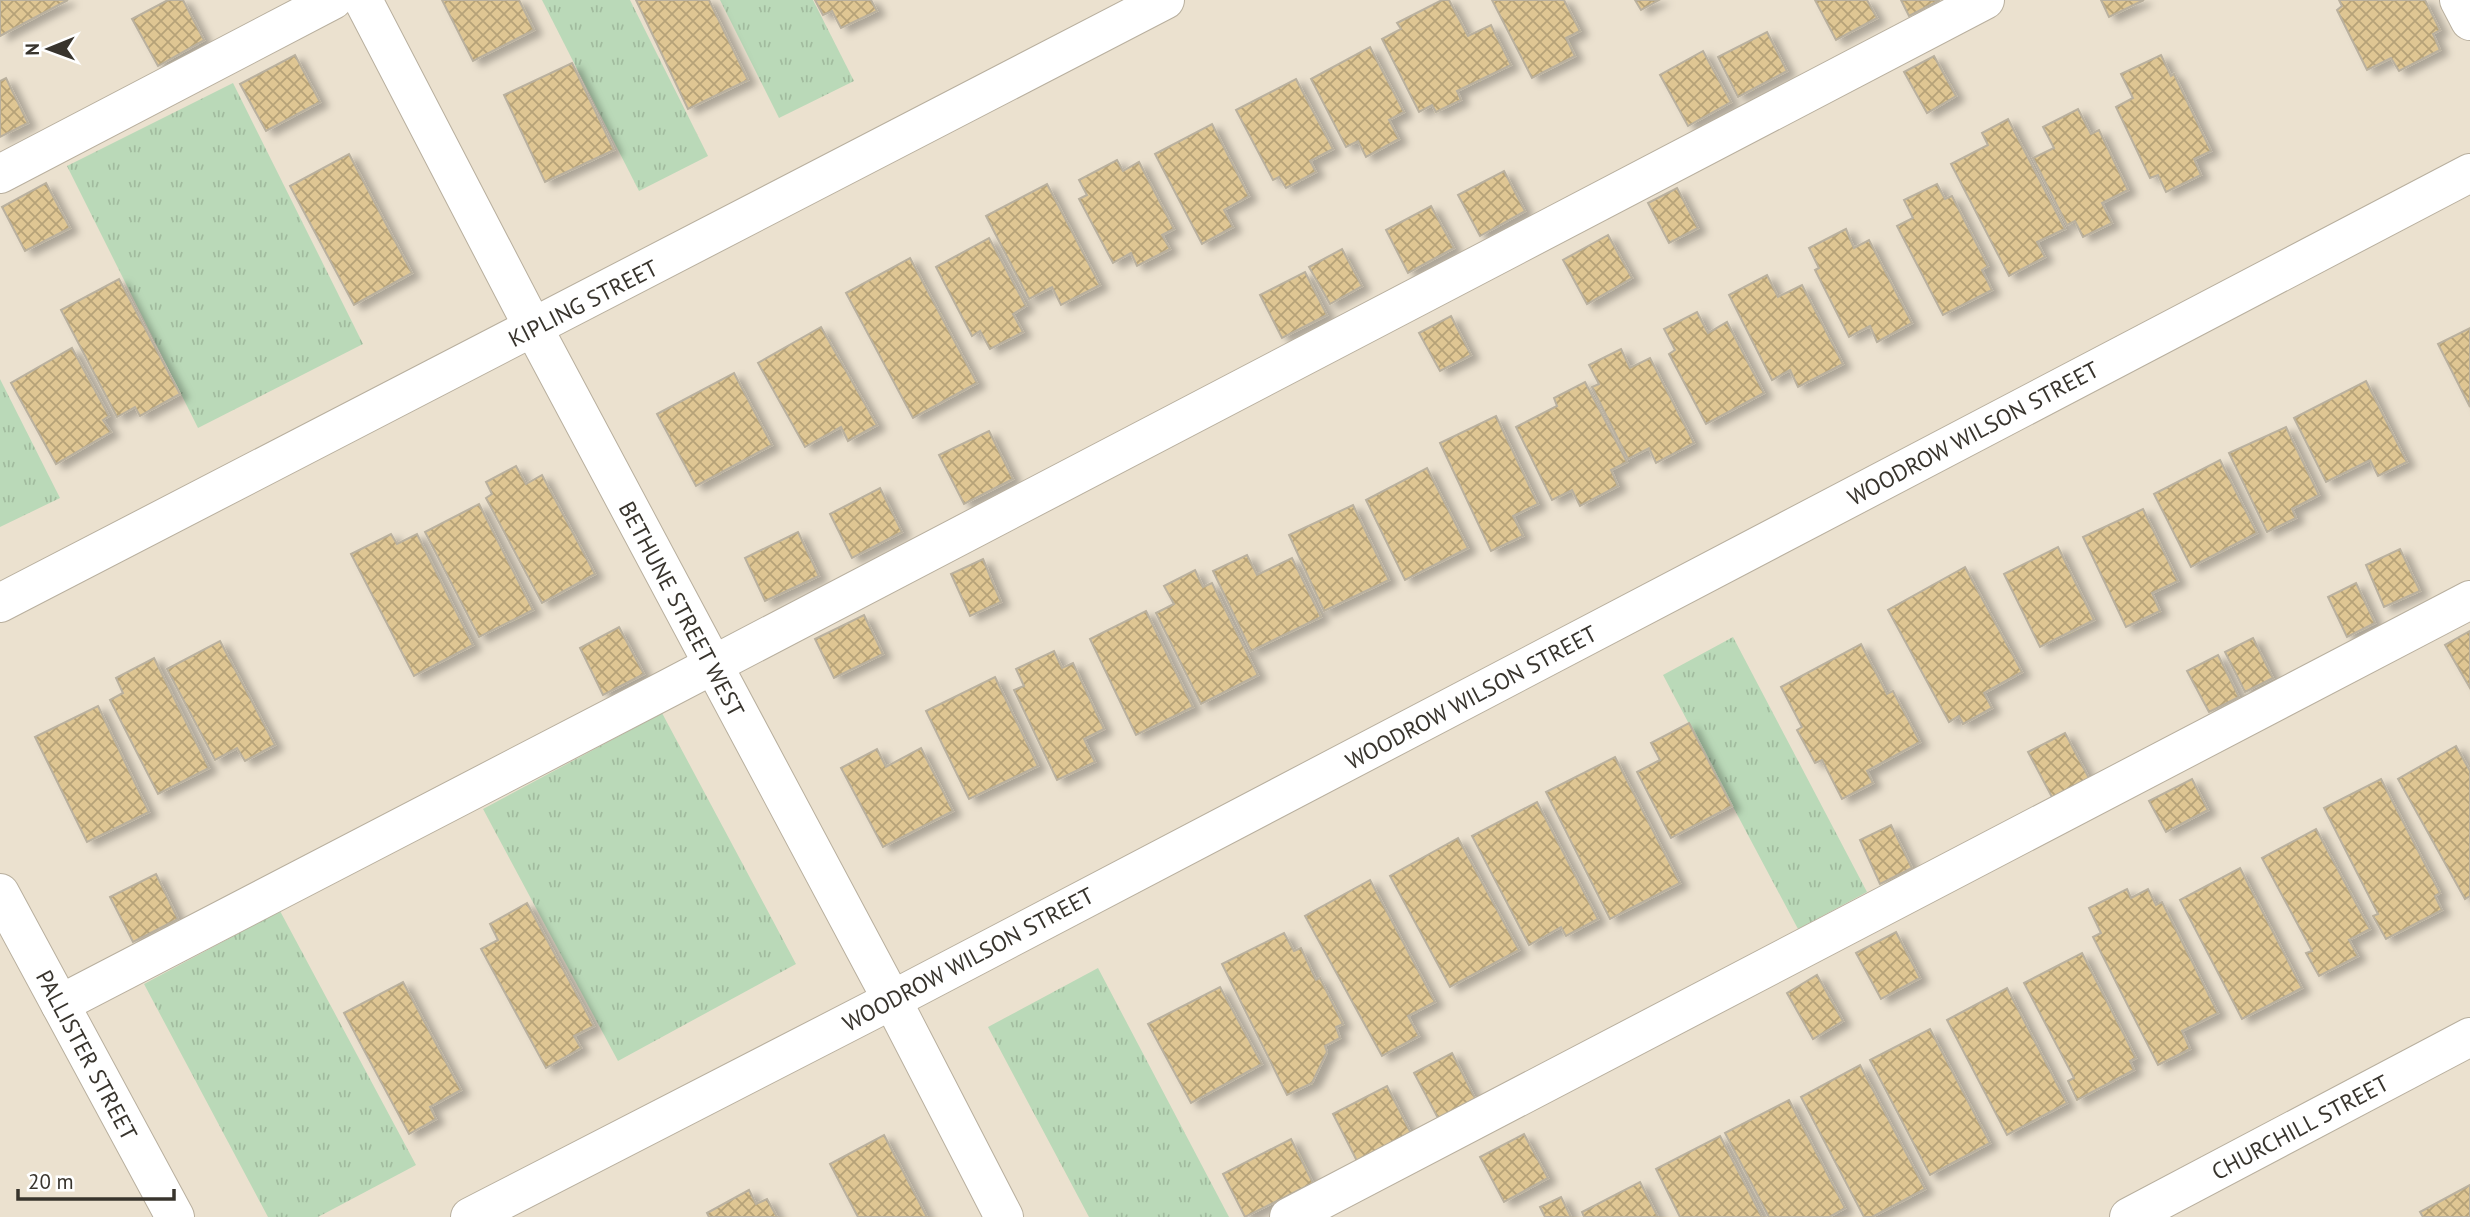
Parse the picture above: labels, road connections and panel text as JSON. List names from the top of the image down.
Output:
{
  "streets": {
    "street": [
      "KIPLING STREET",
      "WOODROW WILSON STREET",
      "BETHUNE STREET WEST",
      "PALLISTER STREET",
      "CHURCHILL STREET"
    ]
  },
  "crossings": [
    ["KIPLING STREET", "BETHUNE STREET WEST"],
    ["WOODROW WILSON STREET", "BETHUNE STREET WEST"]
  ],
  "scale_bar": "20 m",
  "north": "left"
}
